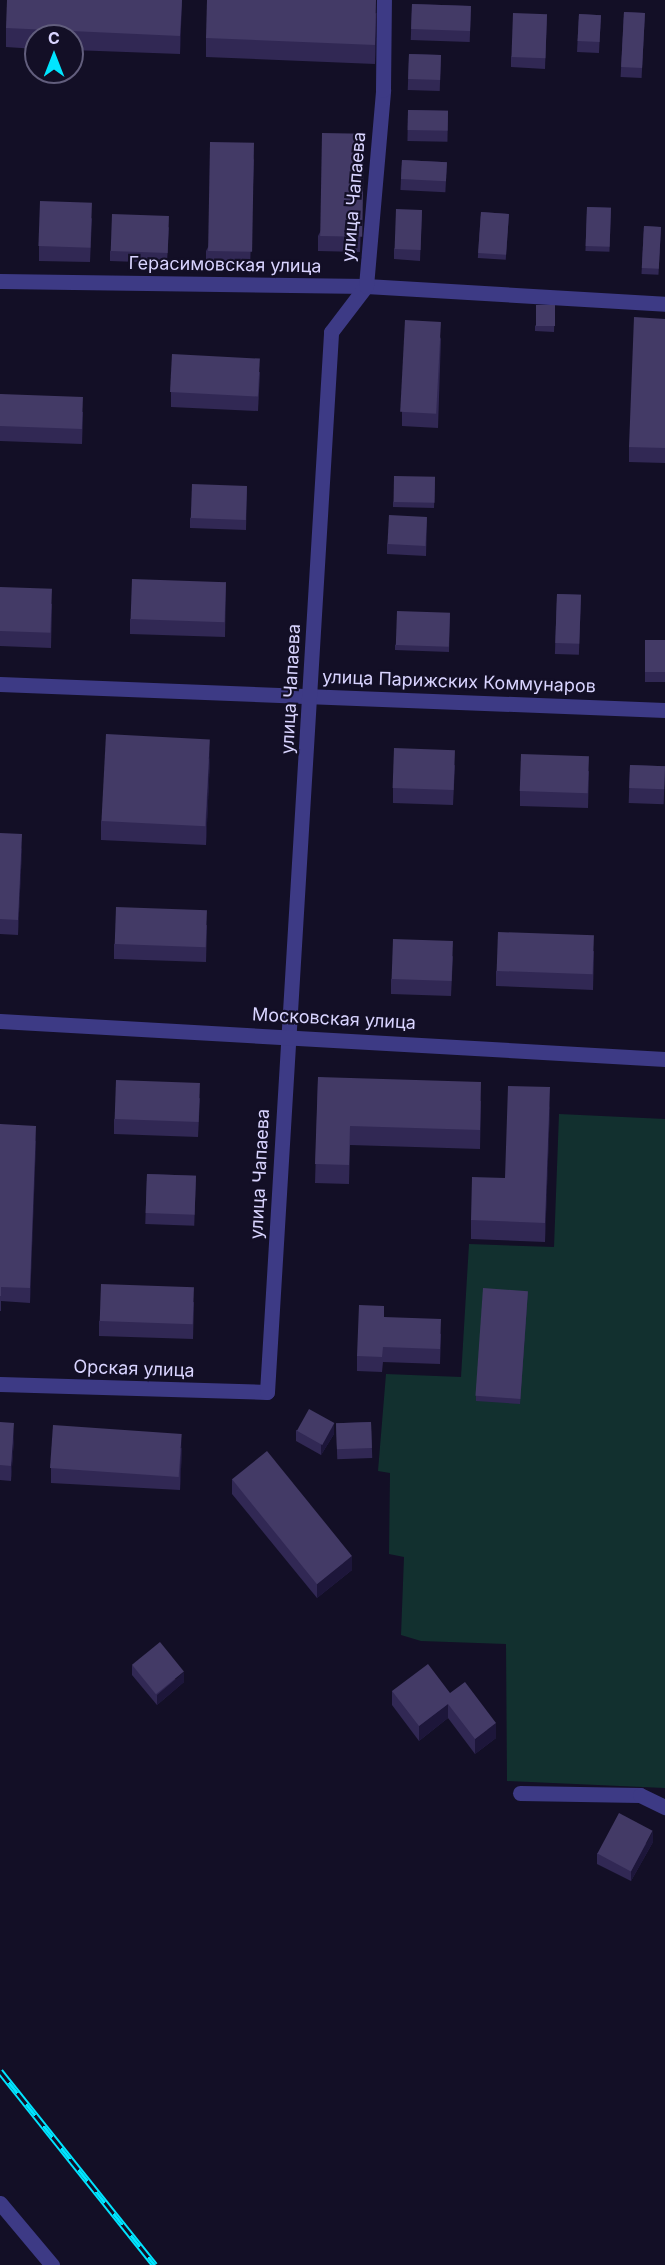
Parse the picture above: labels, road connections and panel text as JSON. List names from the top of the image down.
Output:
{
  "streets": {
    "street": [
      "улица Чапаева",
      "Герасимовская улица",
      "улица Парижских Коммунаров",
      "Московская улица",
      "Орская улица"
    ]
  },
  "crossings": [
    ["улица Чапаева", "Герасимовская улица"],
    ["улица Чапаева", "улица Парижских Коммунаров"],
    ["улица Чапаева", "Московская улица"],
    ["улица Чапаева", "Орская улица"]
  ],
  "north": "top"
}
